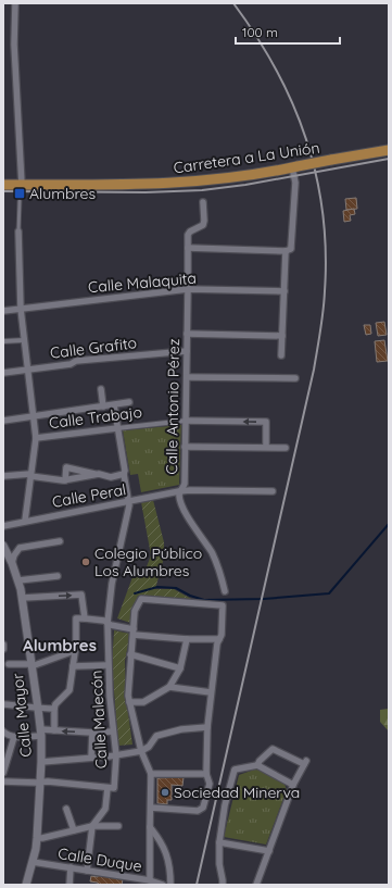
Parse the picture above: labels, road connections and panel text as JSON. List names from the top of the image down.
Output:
{
  "streets": {
    "main road": ["Carretera a La Unión"],
    "street": [
      "Calle Malaquita",
      "Calle Grafito",
      "Calle Antonio Pérez",
      "Calle Trabajo",
      "Calle Peral",
      "Calle Mayor",
      "Calle Malecón",
      "Calle Duque"
    ]
  },
  "crossings": [
    ["Calle Malaquita", "Calle Antonio Pérez"],
    ["Calle Grafito", "Calle Antonio Pérez"],
    ["Calle Antonio Pérez", "Calle Trabajo"],
    ["Calle Antonio Pérez", "Calle Peral"],
    ["Calle Peral", "Calle Malecón"],
    ["Calle Mayor", "Calle Duque"],
    ["Calle Malecón", "Calle Duque"]
  ],
  "districts": ["Alumbres"],
  "places": {
    "transit": ["Alumbres"],
    "other": ["Colegio Público Los Alumbres", "Sociedad Minerva"]
  },
  "scale_bar": "100 m"
}
